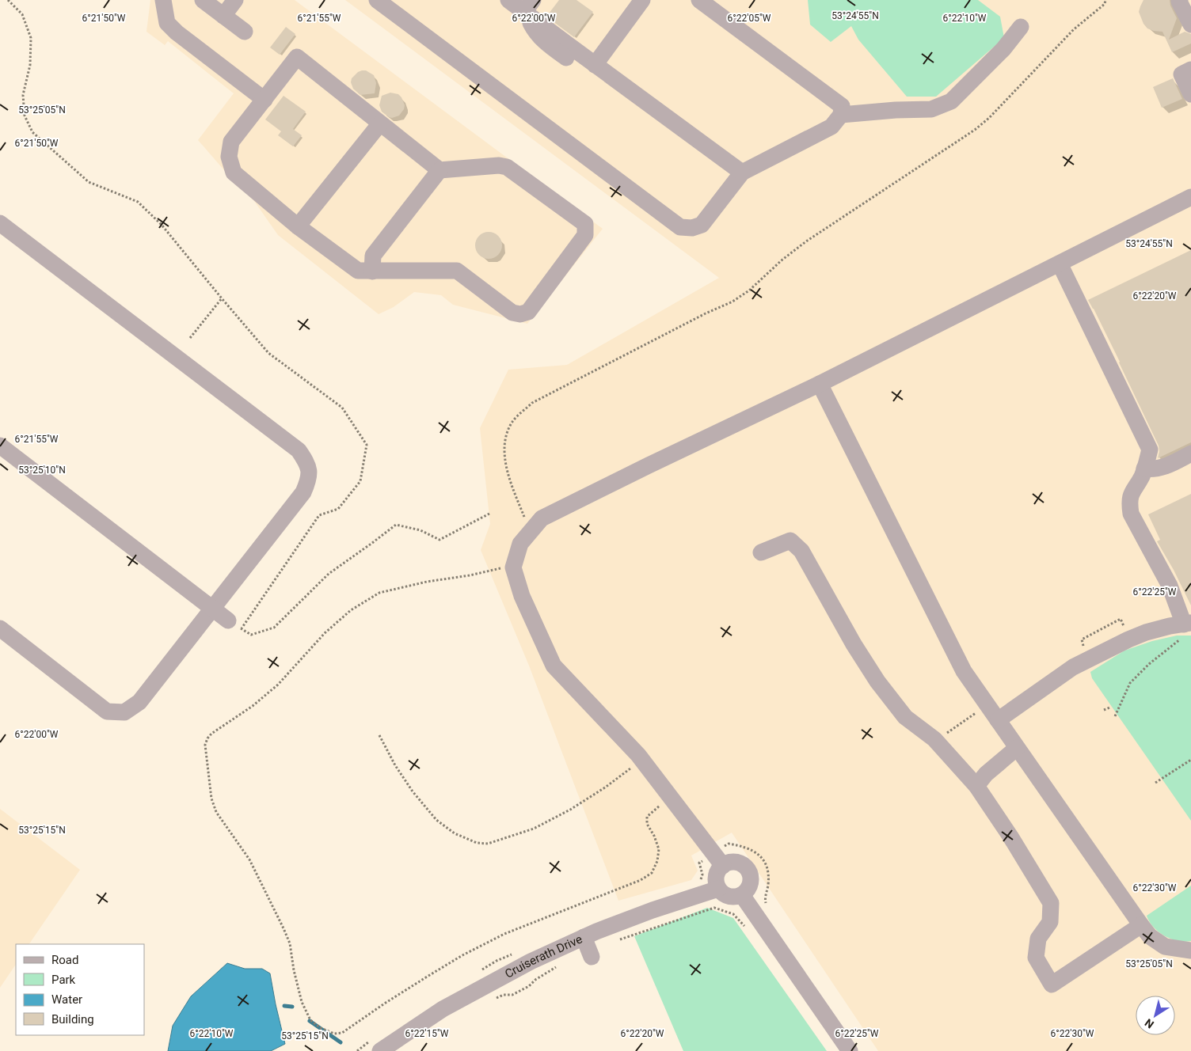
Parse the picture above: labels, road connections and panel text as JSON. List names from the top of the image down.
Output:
{
  "streets": {
    "street": ["Cruiserath Drive"]
  },
  "legend": [
    "Road",
    "Park",
    "Water",
    "Building"
  ],
  "north": "bottom left",
  "coordinates": [
    "53°24'55\"N",
    "6°22'00\"W",
    "6°22'05\"W",
    "6°22'10\"W",
    "6°21'50\"W",
    "6°21'55\"W",
    "53°25'05\"N",
    "6°22'20\"W",
    "53°25'10\"N",
    "6°22'25\"W",
    "53°25'15\"N",
    "6°22'30\"W",
    "6°22'15\"W"
  ]
}
